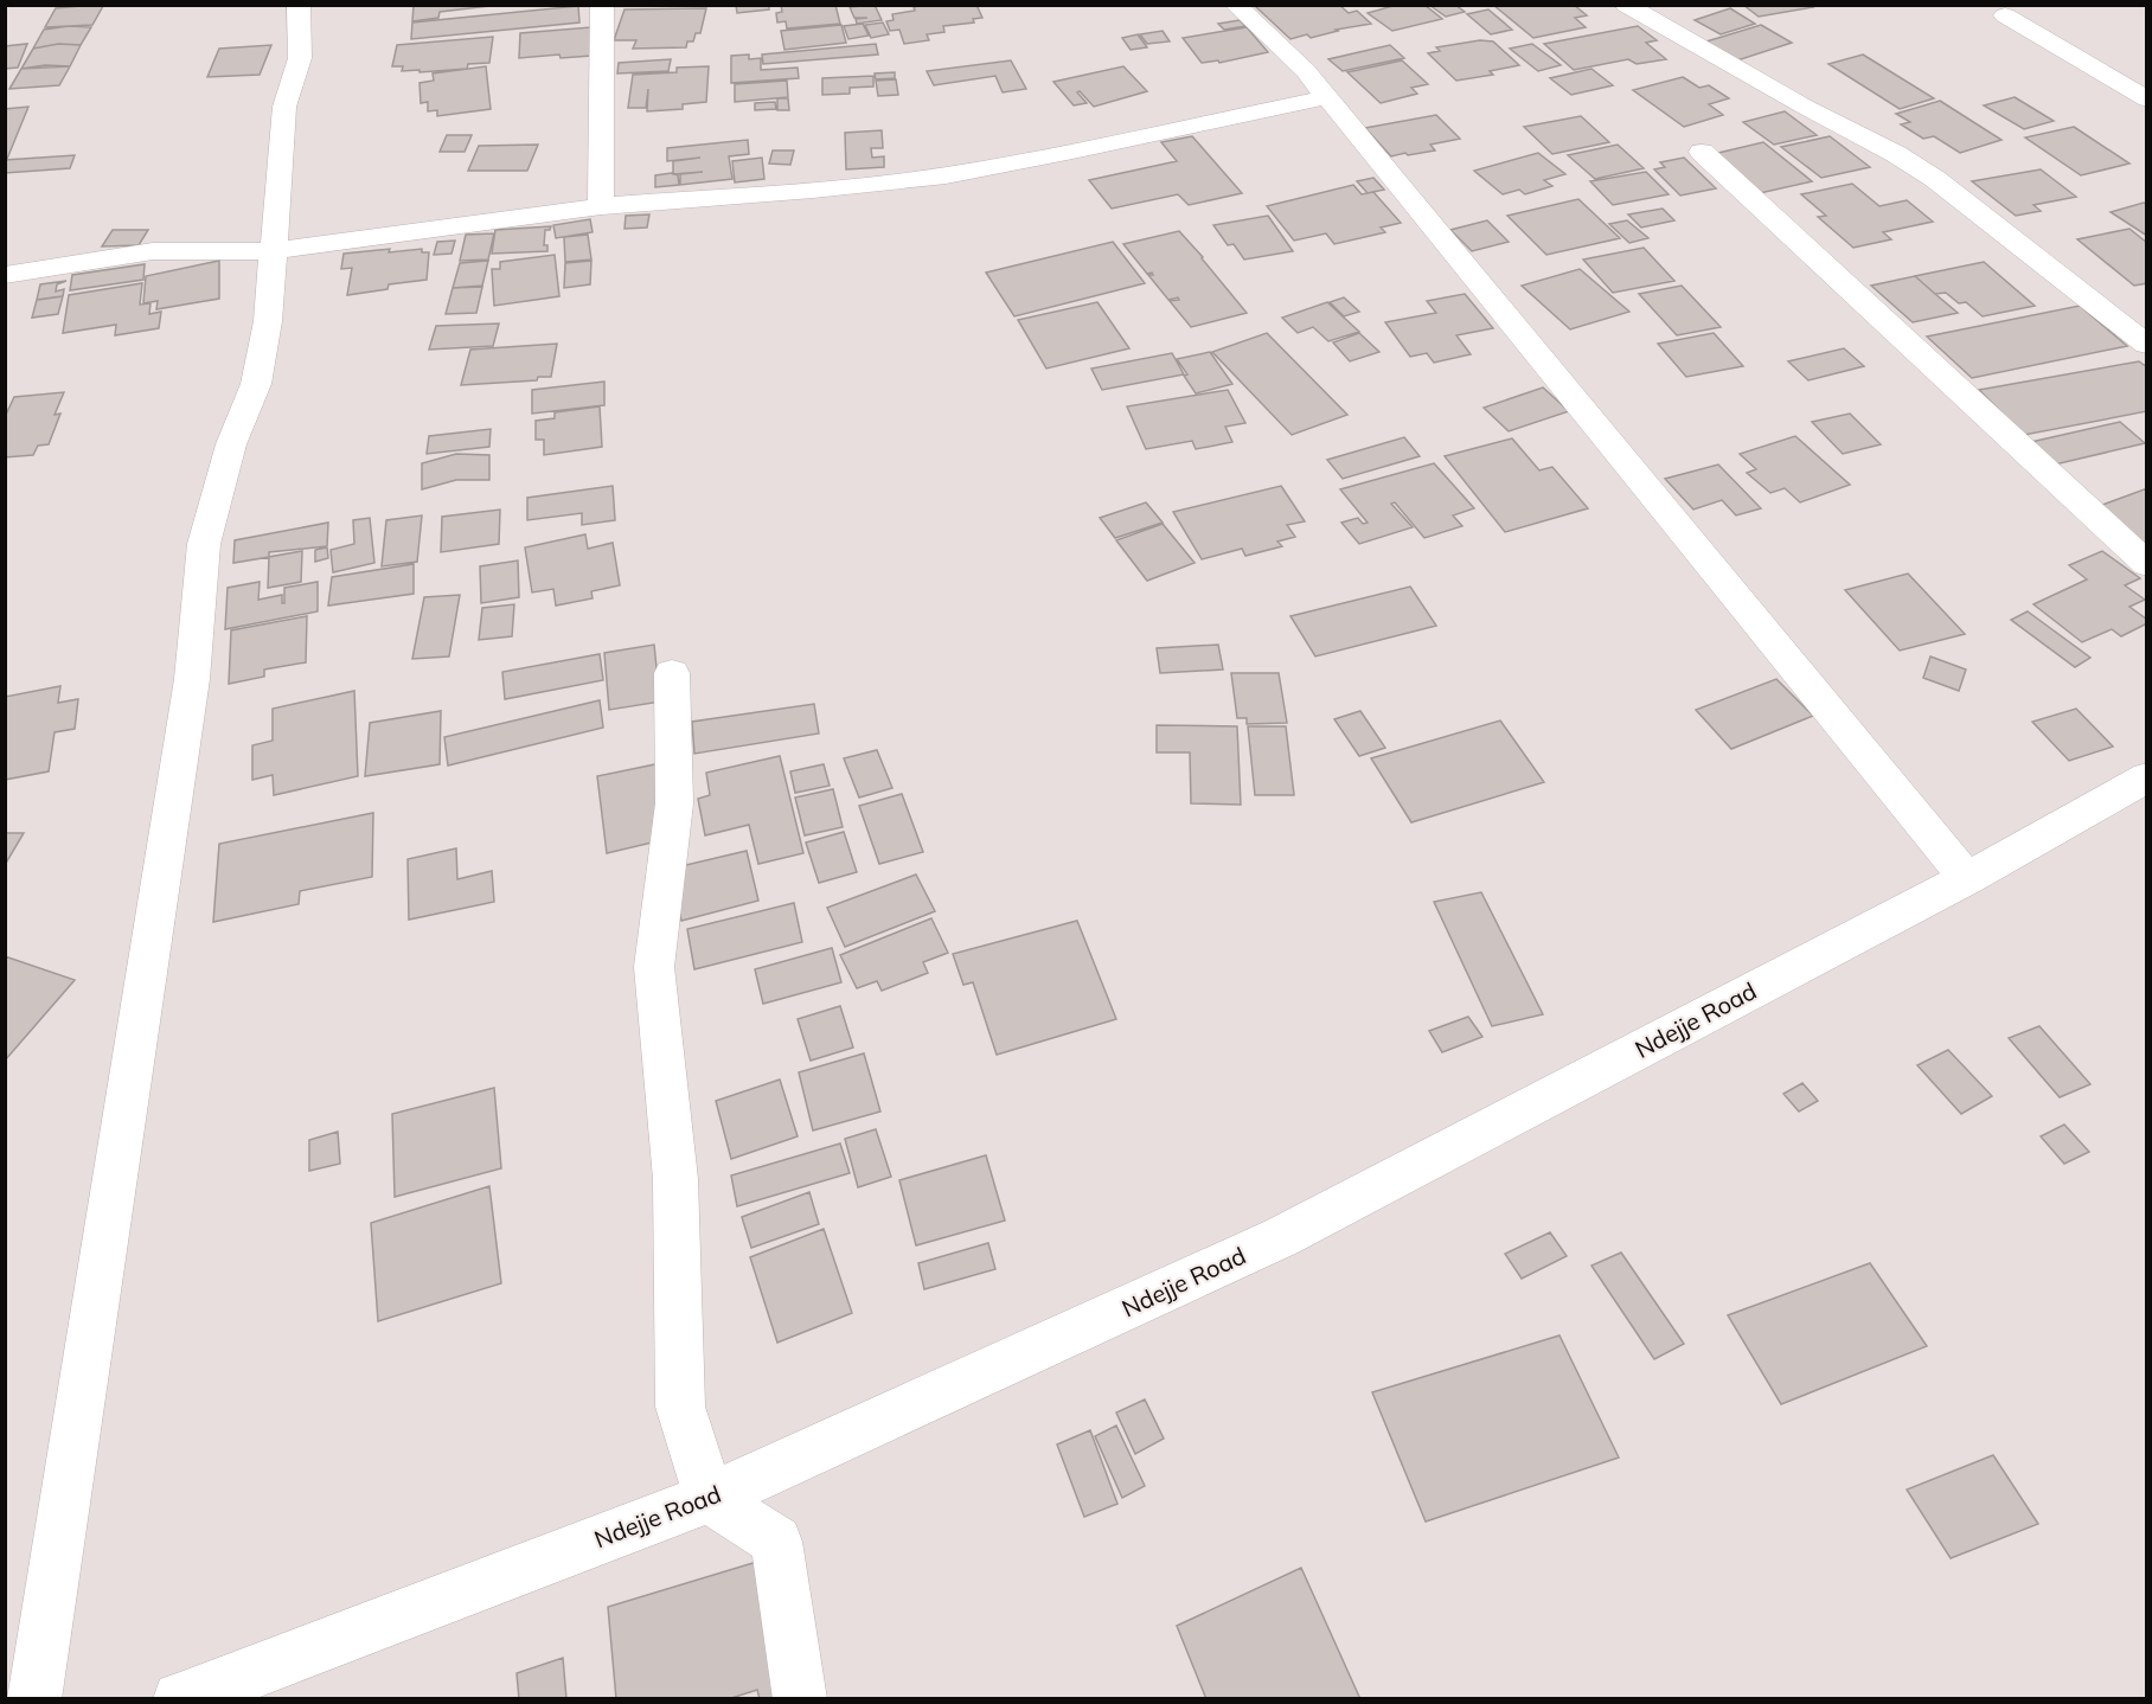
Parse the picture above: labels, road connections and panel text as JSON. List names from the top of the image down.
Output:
{
  "streets": {
    "street": ["Ndejje Road"]
  }
}
